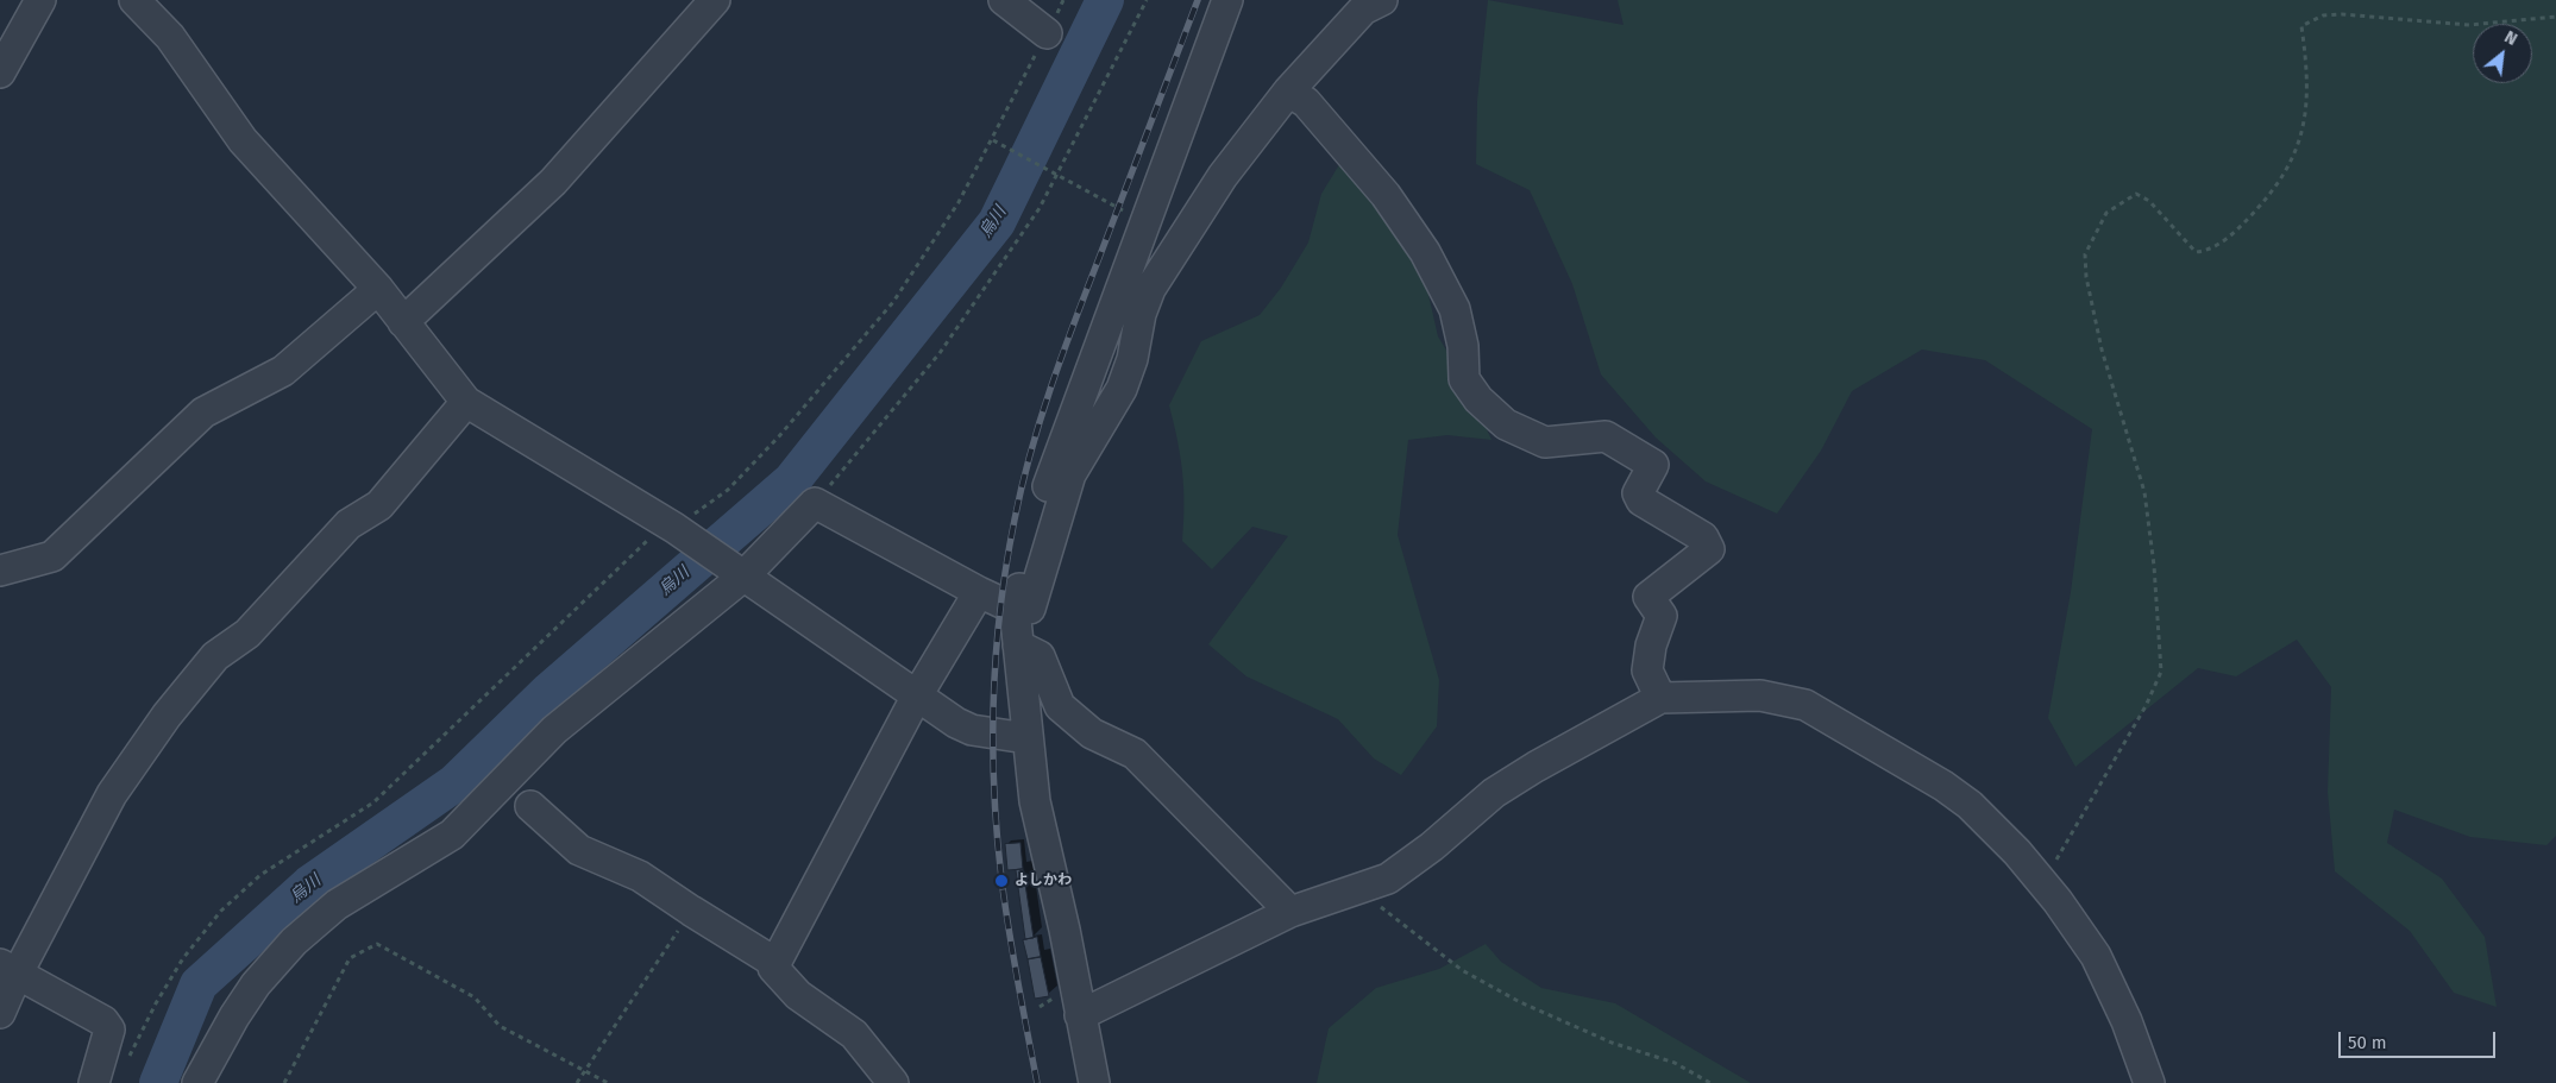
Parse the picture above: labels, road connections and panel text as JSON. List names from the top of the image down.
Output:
{
  "water": ["烏川"],
  "places": ["よしかわ"],
  "scale_bar": "50 m",
  "north": "top right"
}
